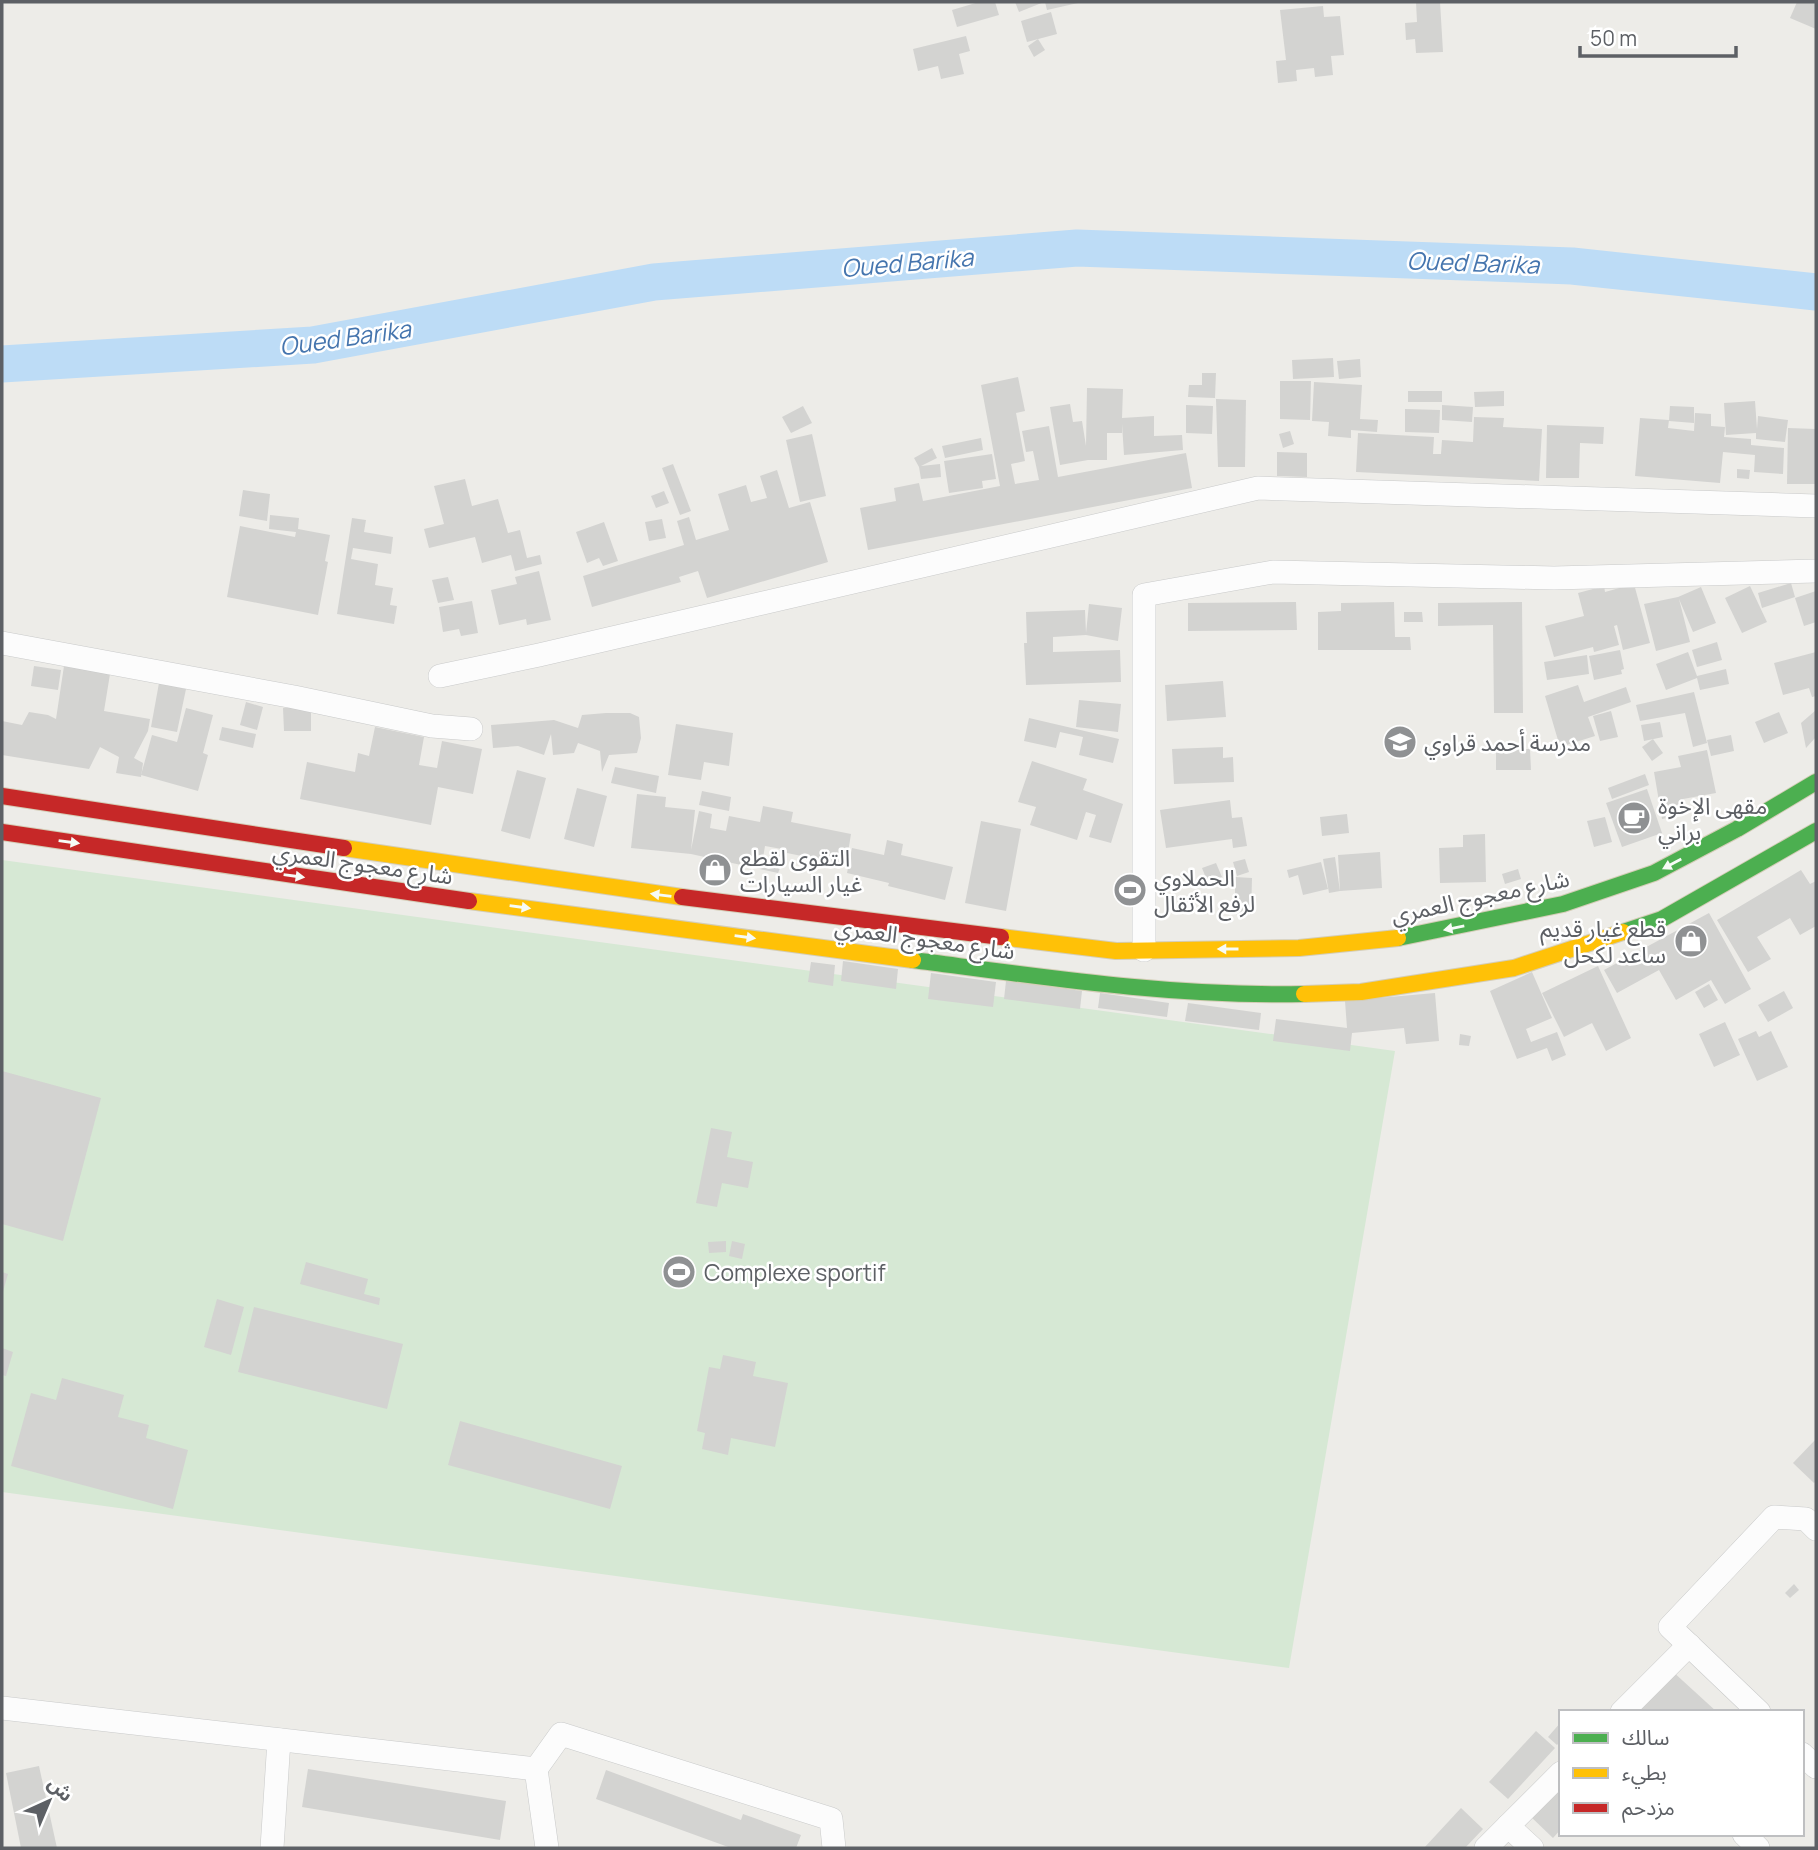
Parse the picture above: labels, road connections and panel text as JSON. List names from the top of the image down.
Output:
{
  "streets": {
    "main road": ["شارع معجوج العمري"]
  },
  "water": ["Oued Barika"],
  "places": {
    "school or university": ["مدرسة أحمد قراوي"],
    "cafe": ["مقهى الإخوة براني"],
    "shop": ["التقوى لقطع غيار السيارات", "قطع غيار قديم ساعد لكحل"],
    "sports": ["الحملاوي لرفع الأثقال", "Complexe sportif"]
  },
  "legend": ["سالك", "بطيء", "مزدحم"],
  "scale_bar": "50 m",
  "north": "top right"
}
